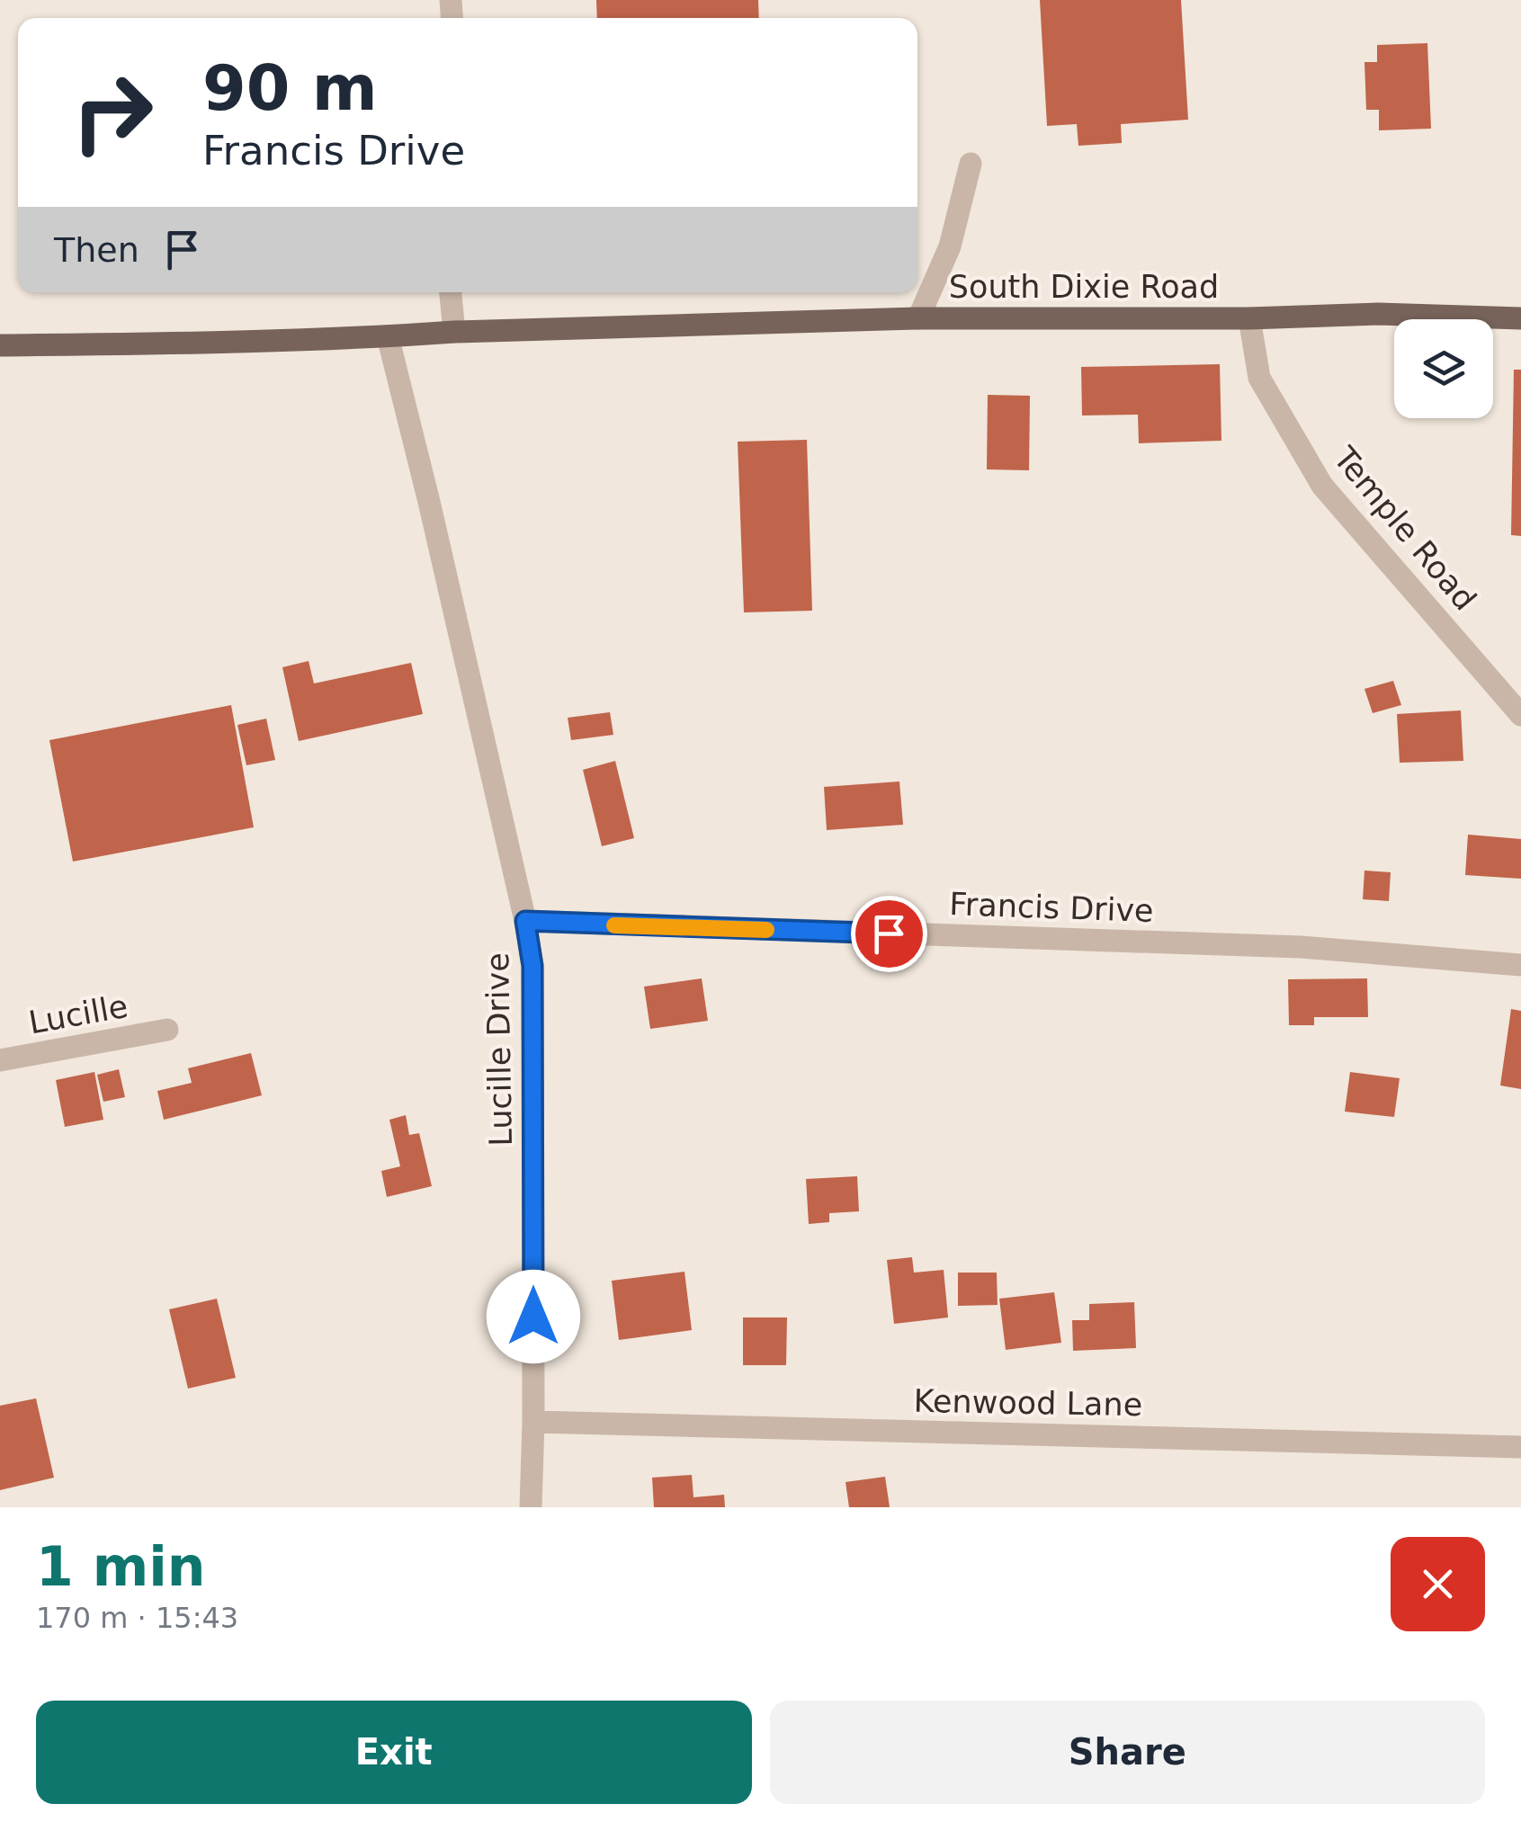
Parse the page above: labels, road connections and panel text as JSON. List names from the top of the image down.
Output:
{
  "streets": {
    "main road": ["South Dixie Road"],
    "street": [
      "Temple Road",
      "Francis Drive",
      "Lucille",
      "Lucille Drive",
      "Kenwood Lane"
    ]
  },
  "crossings": [
    ["South Dixie Road", "Temple Road"],
    ["South Dixie Road", "Lucille Drive"],
    ["Francis Drive", "Lucille Drive"],
    ["Lucille Drive", "Kenwood Lane"]
  ],
  "page": {
    "turn": ["90 m", "Francis Drive"],
    "then": "Then",
    "heading": ["1 min", "170 m · 15:43"],
    "buttons": ["Exit", "Share"]
  }
}
